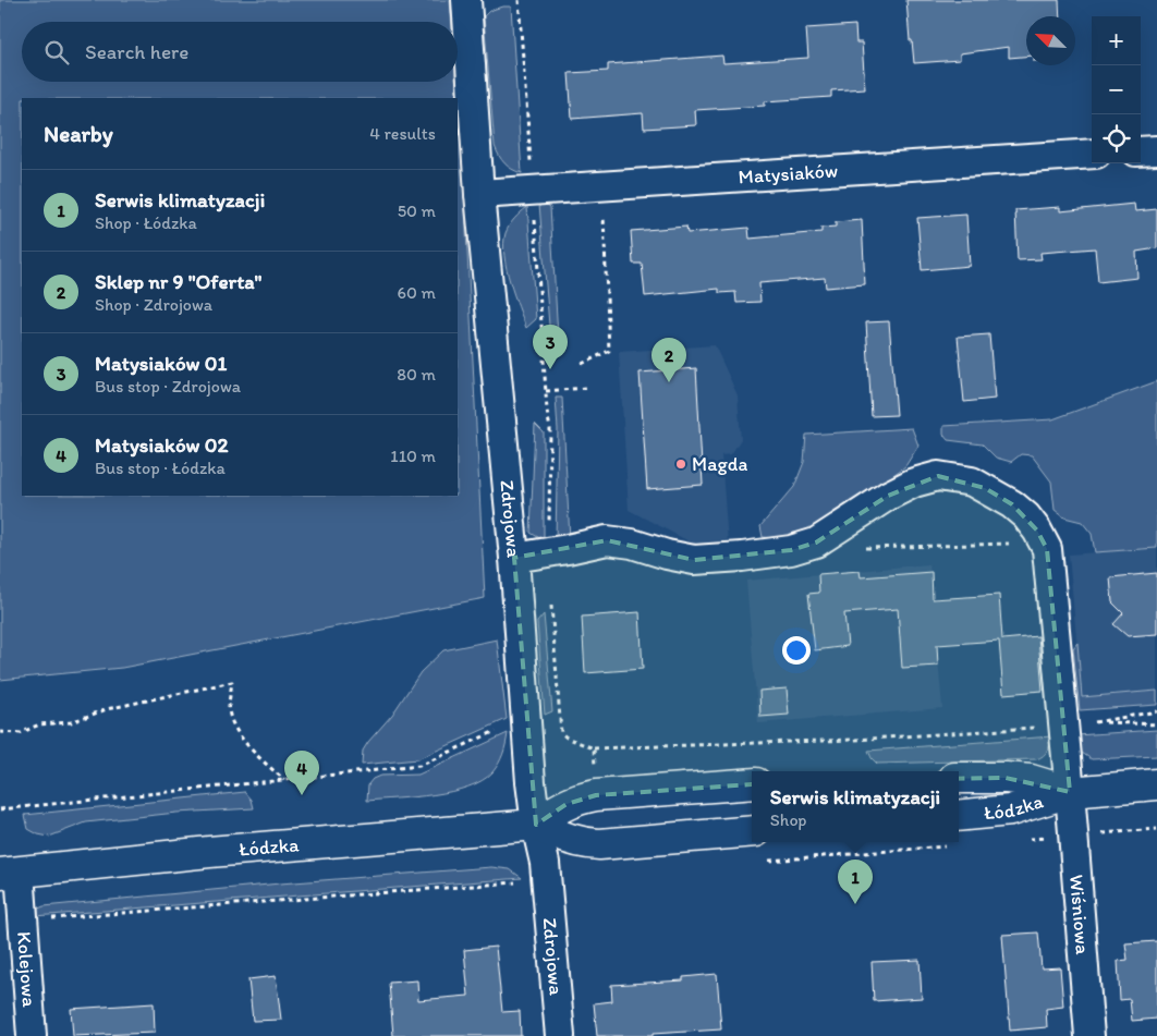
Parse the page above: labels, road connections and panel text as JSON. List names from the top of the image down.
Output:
{
  "streets": {
    "main road": ["Łódzka"],
    "street": [
      "Matysiaków",
      "Zdrojowa",
      "Wiśniowa",
      "Kolejowa"
    ]
  },
  "crossings": [
    ["Matysiaków", "Zdrojowa"],
    ["Zdrojowa", "Łódzka"],
    ["Łódzka", "Wiśniowa"],
    ["Łódzka", "Kolejowa"]
  ],
  "places": ["Magda"],
  "north": "top left",
  "page": {
    "map_buttons": ["+", "−"],
    "search": "Search here",
    "heading": ["Nearby", "4 results"],
    "list": [
      {
        "mark": "1",
        "name": "Serwis klimatyzacji",
        "note": "Shop · Łódzka",
        "value": "50 m"
      },
      {
        "mark": "2",
        "name": "Sklep nr 9 \"Oferta\"",
        "note": "Shop · Zdrojowa",
        "value": "60 m"
      },
      {
        "mark": "3",
        "name": "Matysiaków 01",
        "note": "Bus stop · Zdrojowa",
        "value": "80 m"
      },
      {
        "mark": "4",
        "name": "Matysiaków 02",
        "note": "Bus stop · Łódzka",
        "value": "110 m"
      }
    ],
    "pins": [
      "3",
      "2",
      "4",
      "1"
    ],
    "popup": ["Serwis klimatyzacji", "Shop"]
  }
}
